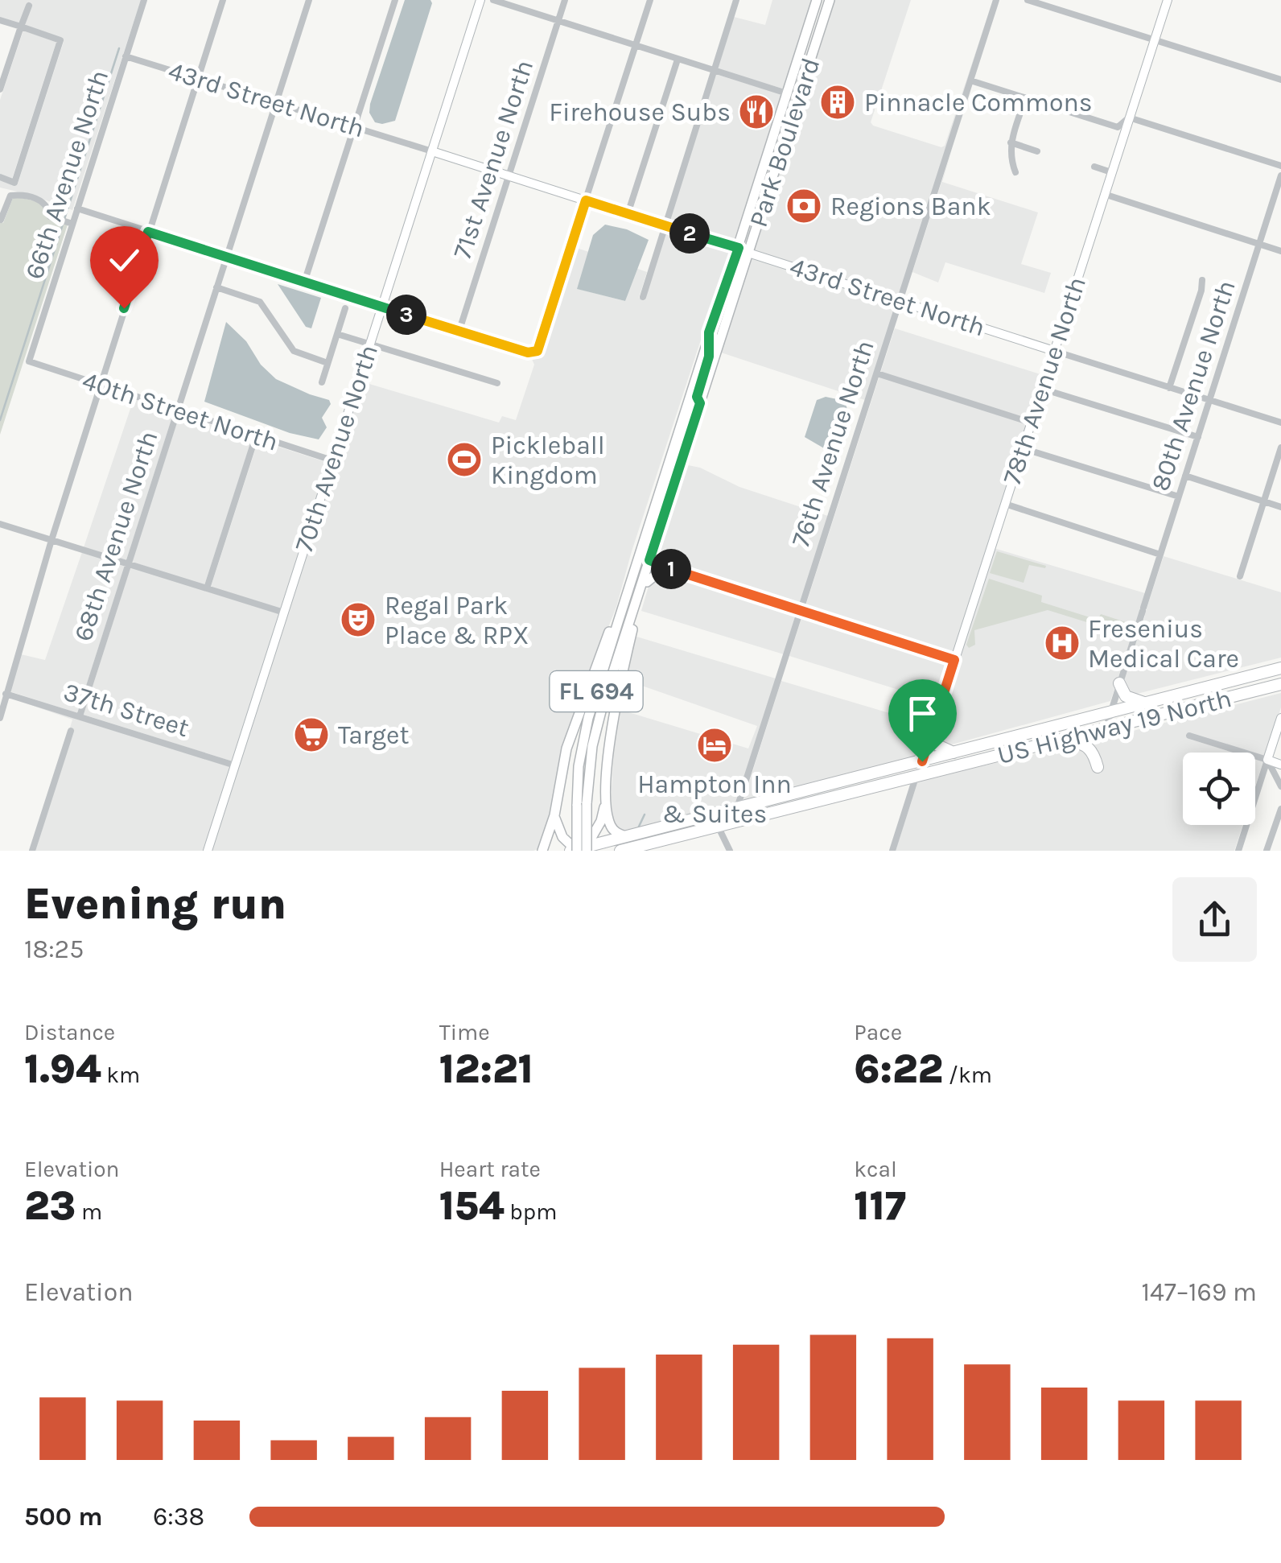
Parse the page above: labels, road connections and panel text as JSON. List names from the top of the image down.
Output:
{
  "streets": {
    "highway": ["US Highway 19 North"],
    "main road": ["Park Boulevard", "FL 694"],
    "street": [
      "43rd Street North",
      "71st Avenue North",
      "66th Avenue North",
      "78th Avenue North",
      "80th Avenue North",
      "40th Street North",
      "76th Avenue North",
      "70th Avenue North",
      "68th Avenue North",
      "37th Street"
    ]
  },
  "crossings": [
    ["43rd Street North", "Park Boulevard"],
    ["43rd Street North", "71st Avenue North"],
    ["43rd Street North", "66th Avenue North"],
    ["43rd Street North", "78th Avenue North"],
    ["43rd Street North", "80th Avenue North"],
    ["43rd Street North", "76th Avenue North"],
    ["43rd Street North", "70th Avenue North"],
    ["43rd Street North", "68th Avenue North"],
    ["Park Boulevard", "FL 694"],
    ["66th Avenue North", "40th Street North"],
    ["78th Avenue North", "US Highway 19 North"],
    ["80th Avenue North", "US Highway 19 North"],
    ["40th Street North", "70th Avenue North"],
    ["40th Street North", "68th Avenue North"],
    ["76th Avenue North", "US Highway 19 North"],
    ["70th Avenue North", "37th Street"],
    ["68th Avenue North", "37th Street"],
    ["FL 694", "US Highway 19 North"]
  ],
  "places": {
    "building": ["Pinnacle Commons"],
    "restaurant": ["Firehouse Subs"],
    "bank": ["Regions Bank"],
    "sports": ["Pickleball Kingdom"],
    "theatre": ["Regal Park Place & RPX"],
    "hospital": ["Fresenius Medical Care"],
    "supermarket": ["Target"],
    "hotel": ["Hampton Inn & Suites"]
  },
  "page": {
    "pins": ["2", "3", "1"],
    "heading": ["Evening run", "18:25"],
    "stats": [
      ["Distance", "1.94 km"],
      ["Time", "12:21"],
      ["Pace", "6:22 /km"],
      ["Elevation", "23 m"],
      ["Heart rate", "154 bpm"],
      ["kcal", "117"]
    ],
    "chart": ["Elevation", "147–169 m"],
    "list": [
      {
        "name": "500 m",
        "note": "6:38"
      }
    ]
  }
}
